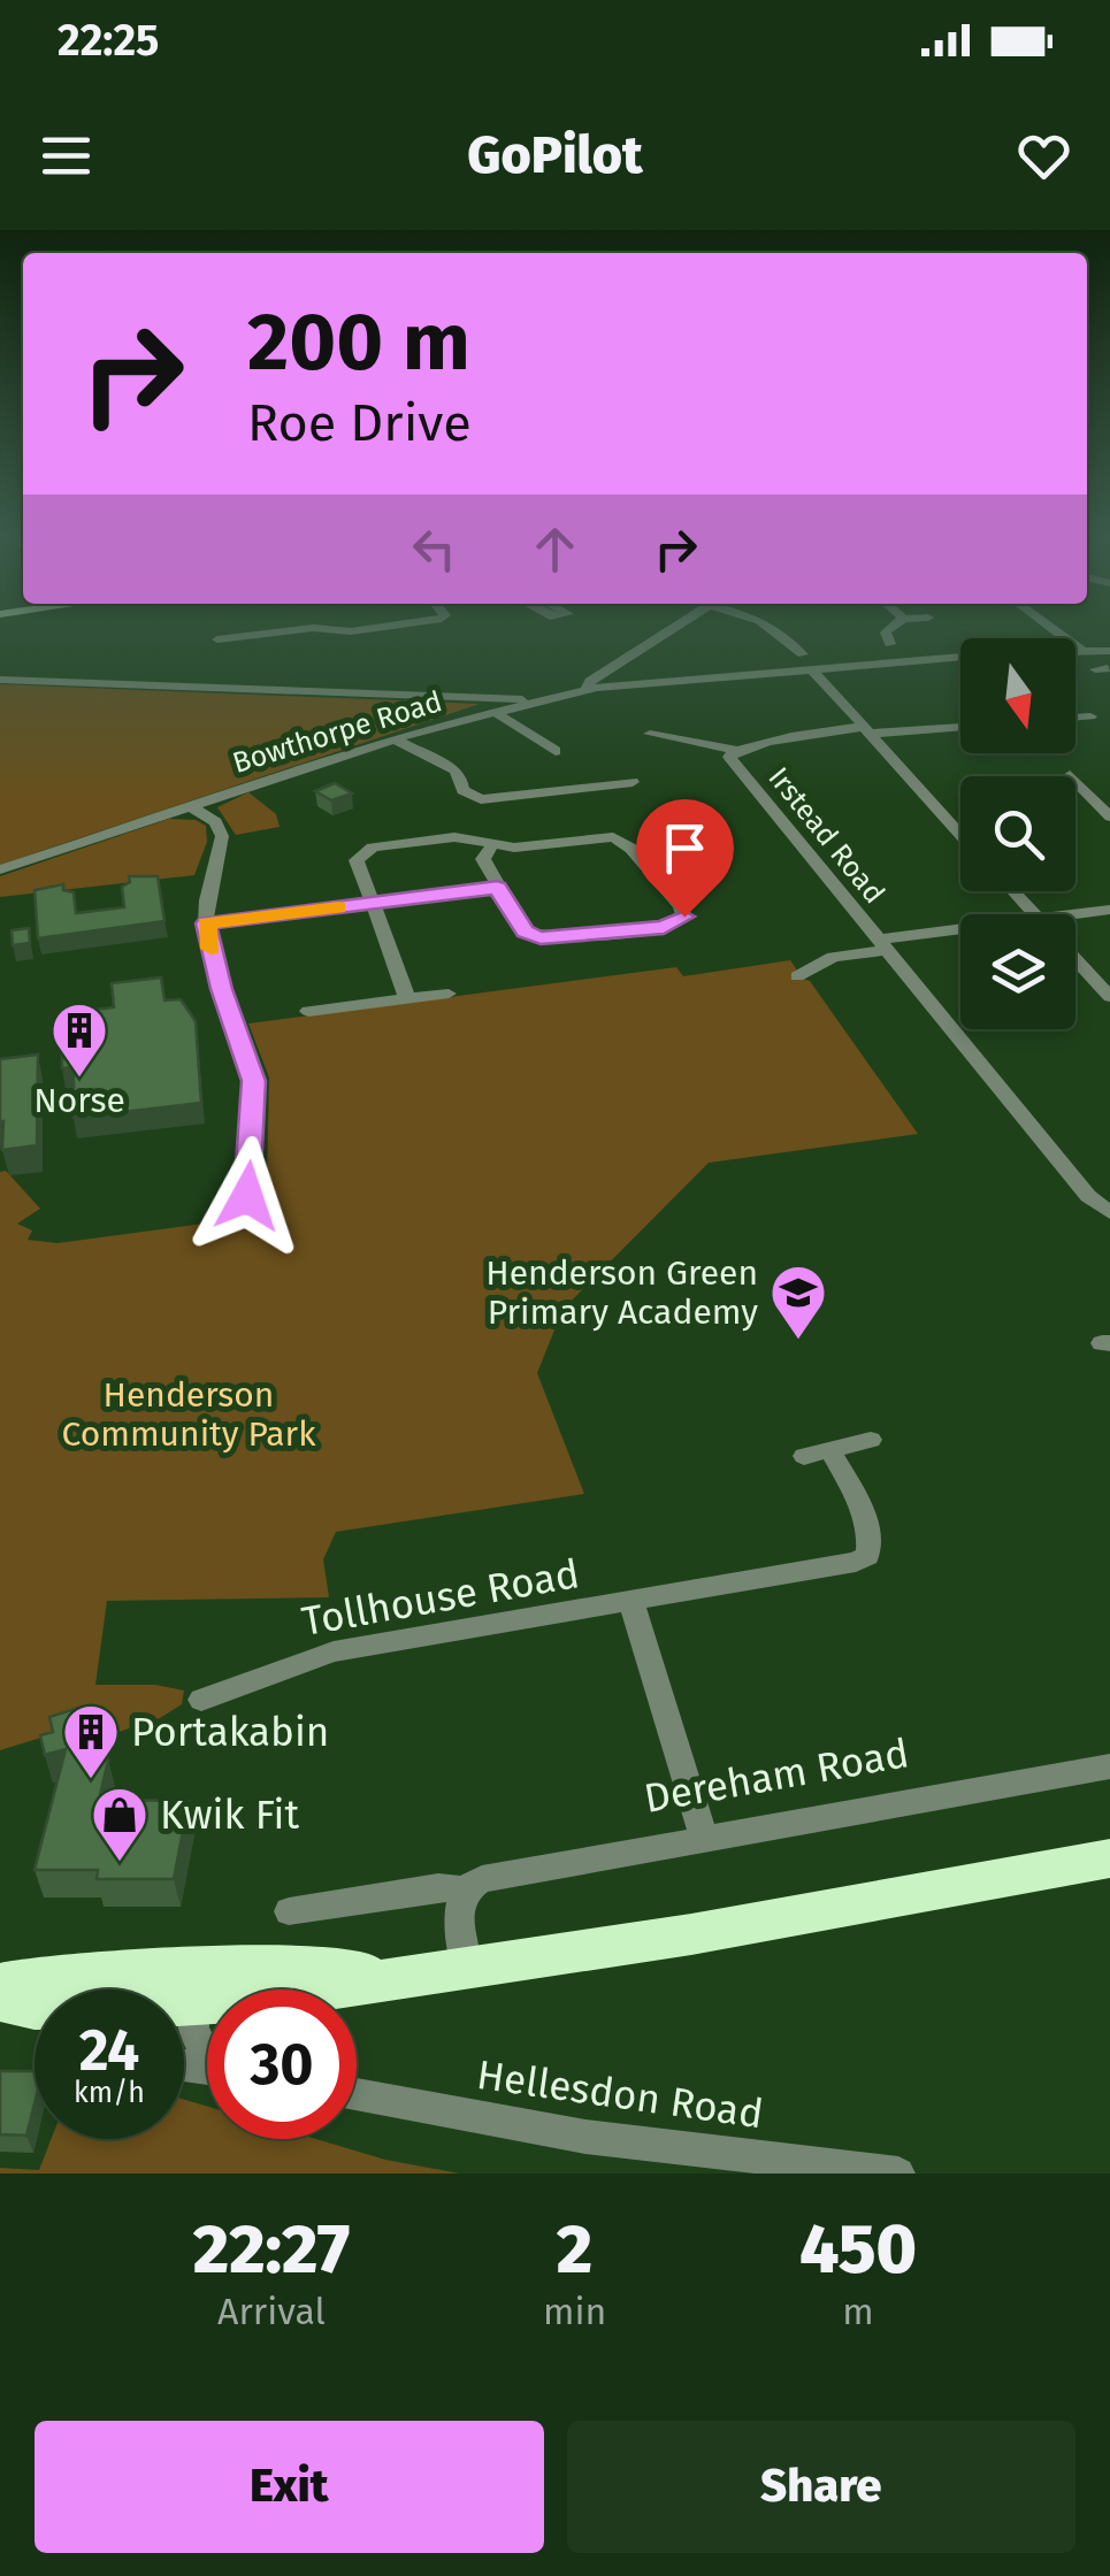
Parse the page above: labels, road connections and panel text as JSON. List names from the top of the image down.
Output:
{
  "streets": {
    "street": [
      "Bowthorpe Road",
      "Irstead Road",
      "Tollhouse Road",
      "Dereham Road",
      "Hellesdon Road"
    ]
  },
  "crossings": [
    ["Tollhouse Road", "Dereham Road"]
  ],
  "parks": ["Henderson Community Park"],
  "places": {
    "building": ["Norse", "Portakabin"],
    "school or university": ["Henderson Green Primary Academy"],
    "shop": ["Kwik Fit"]
  },
  "north": "bottom",
  "page": {
    "status": "22:25",
    "header": "GoPilot",
    "turn": ["200 m", "Roe Drive"],
    "speed": "24 km/h",
    "limit": "30",
    "eta": [
      "22:27",
      "Arrival",
      "2",
      "min",
      "450",
      "m"
    ],
    "buttons": ["Exit", "Share"]
  }
}
